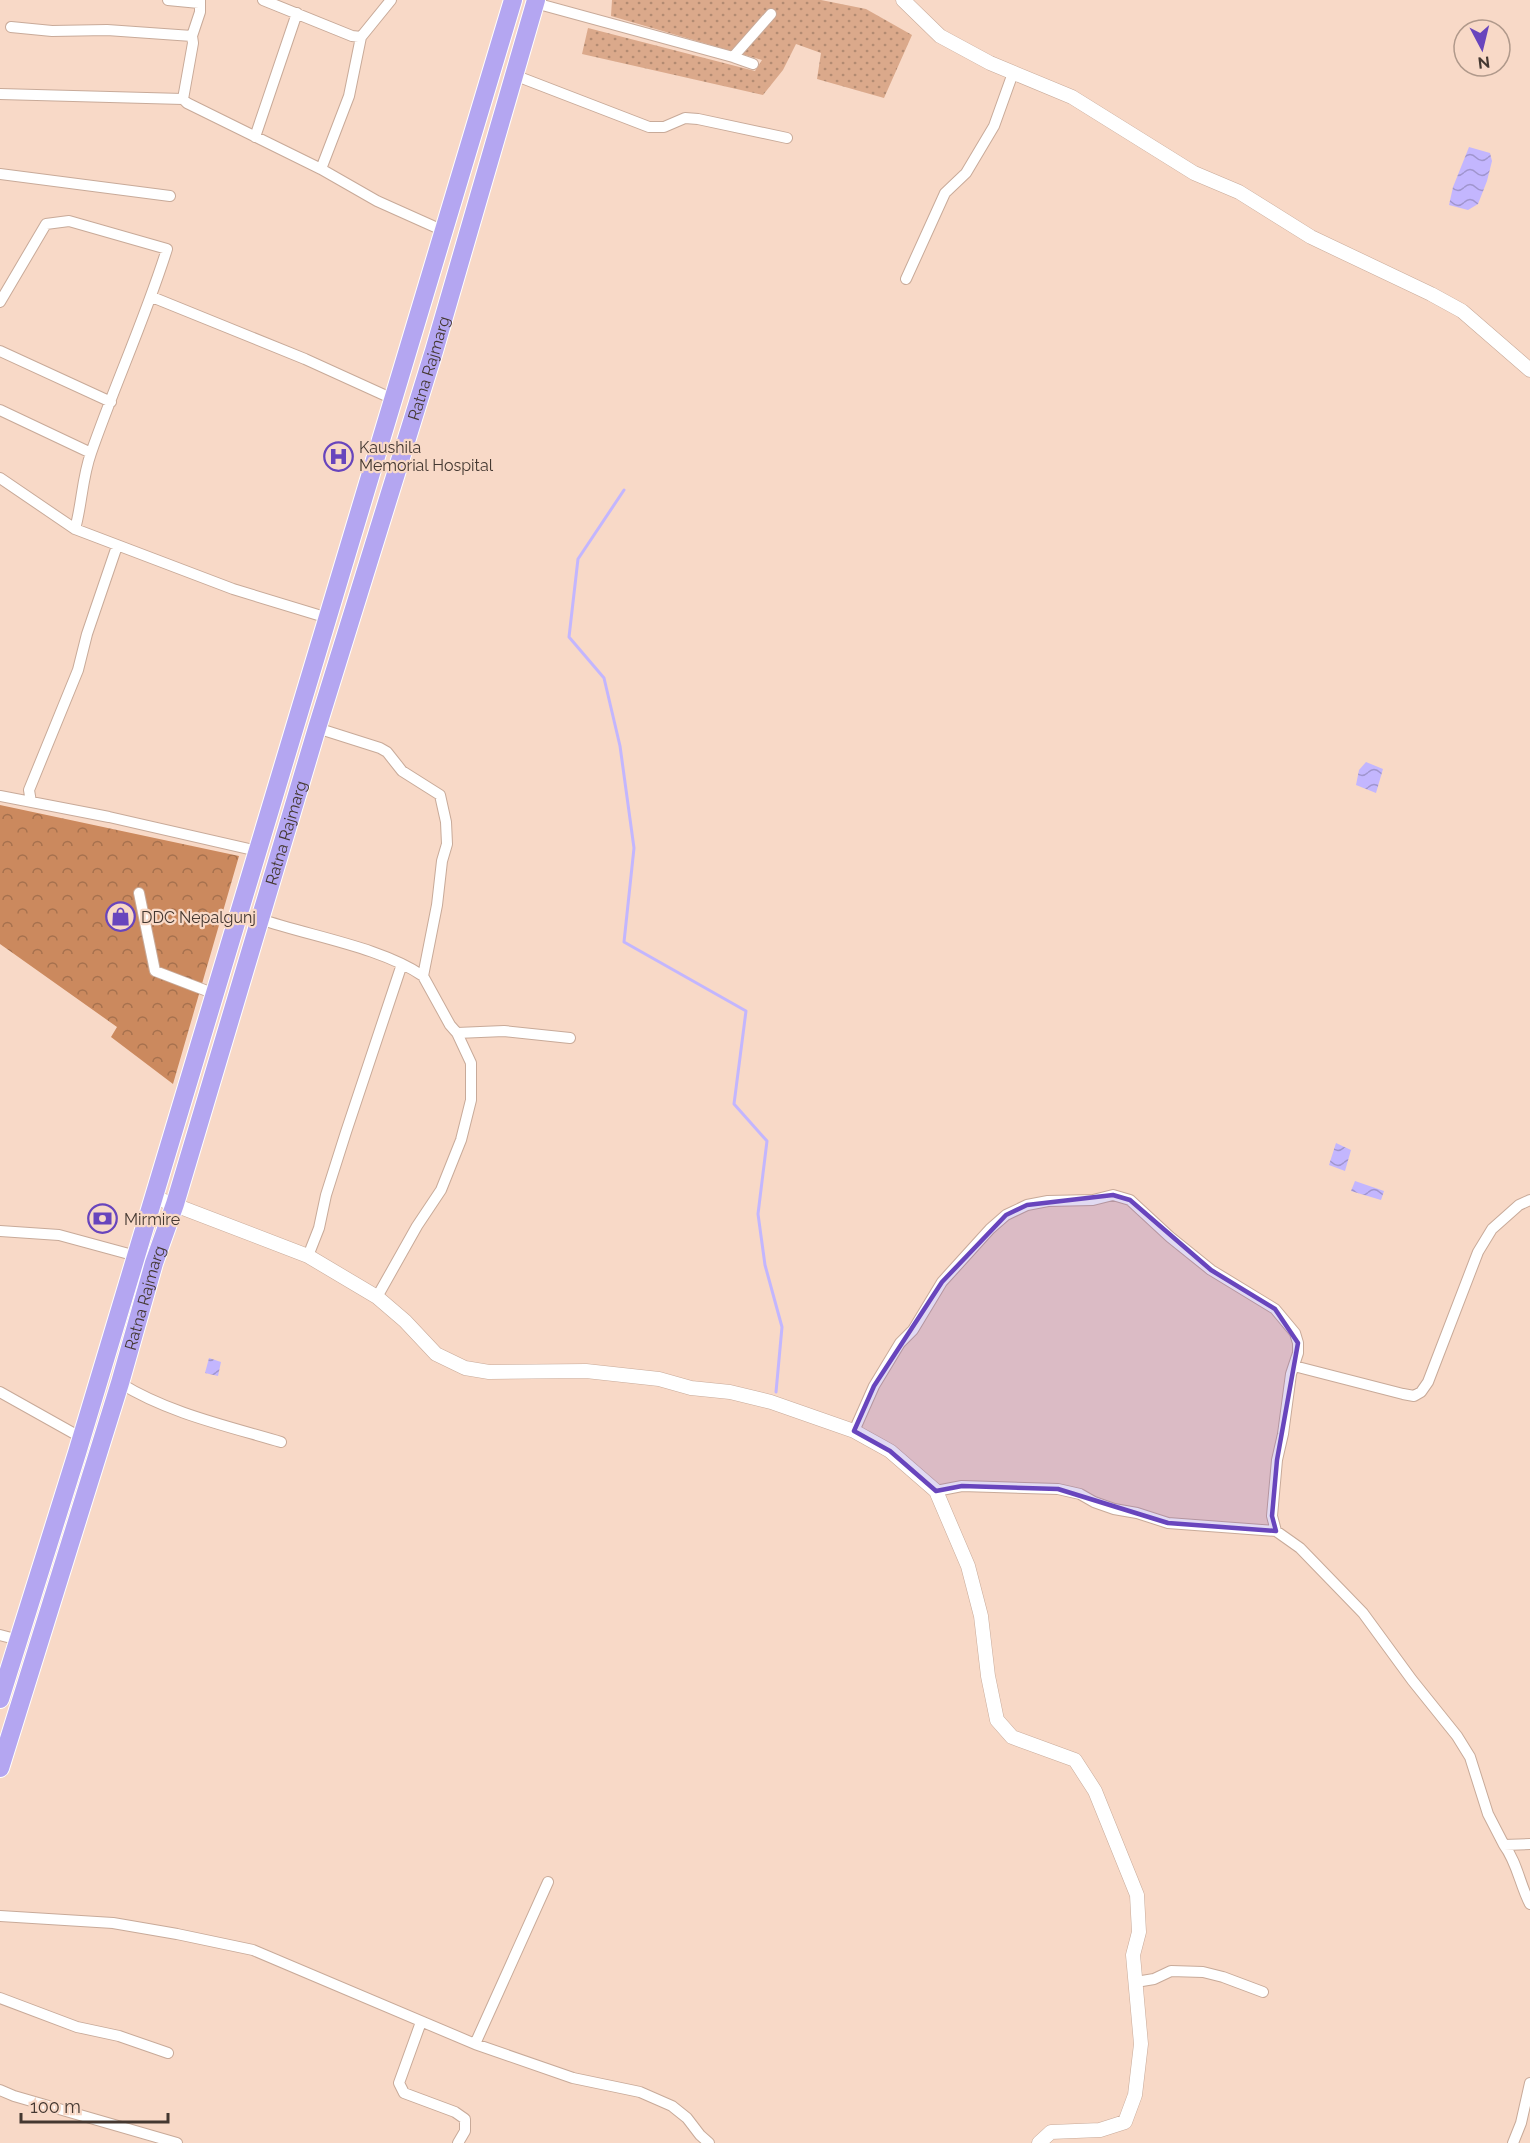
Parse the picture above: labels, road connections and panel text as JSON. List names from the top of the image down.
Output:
{
  "streets": {
    "highway": ["Ratna Rajmarg"]
  },
  "places": {
    "hospital": ["Kaushila Memorial Hospital"],
    "shop": ["DDC Nepalgunj"],
    "bank": ["Mirmire"]
  },
  "scale_bar": "100 m",
  "north": "bottom"
}
